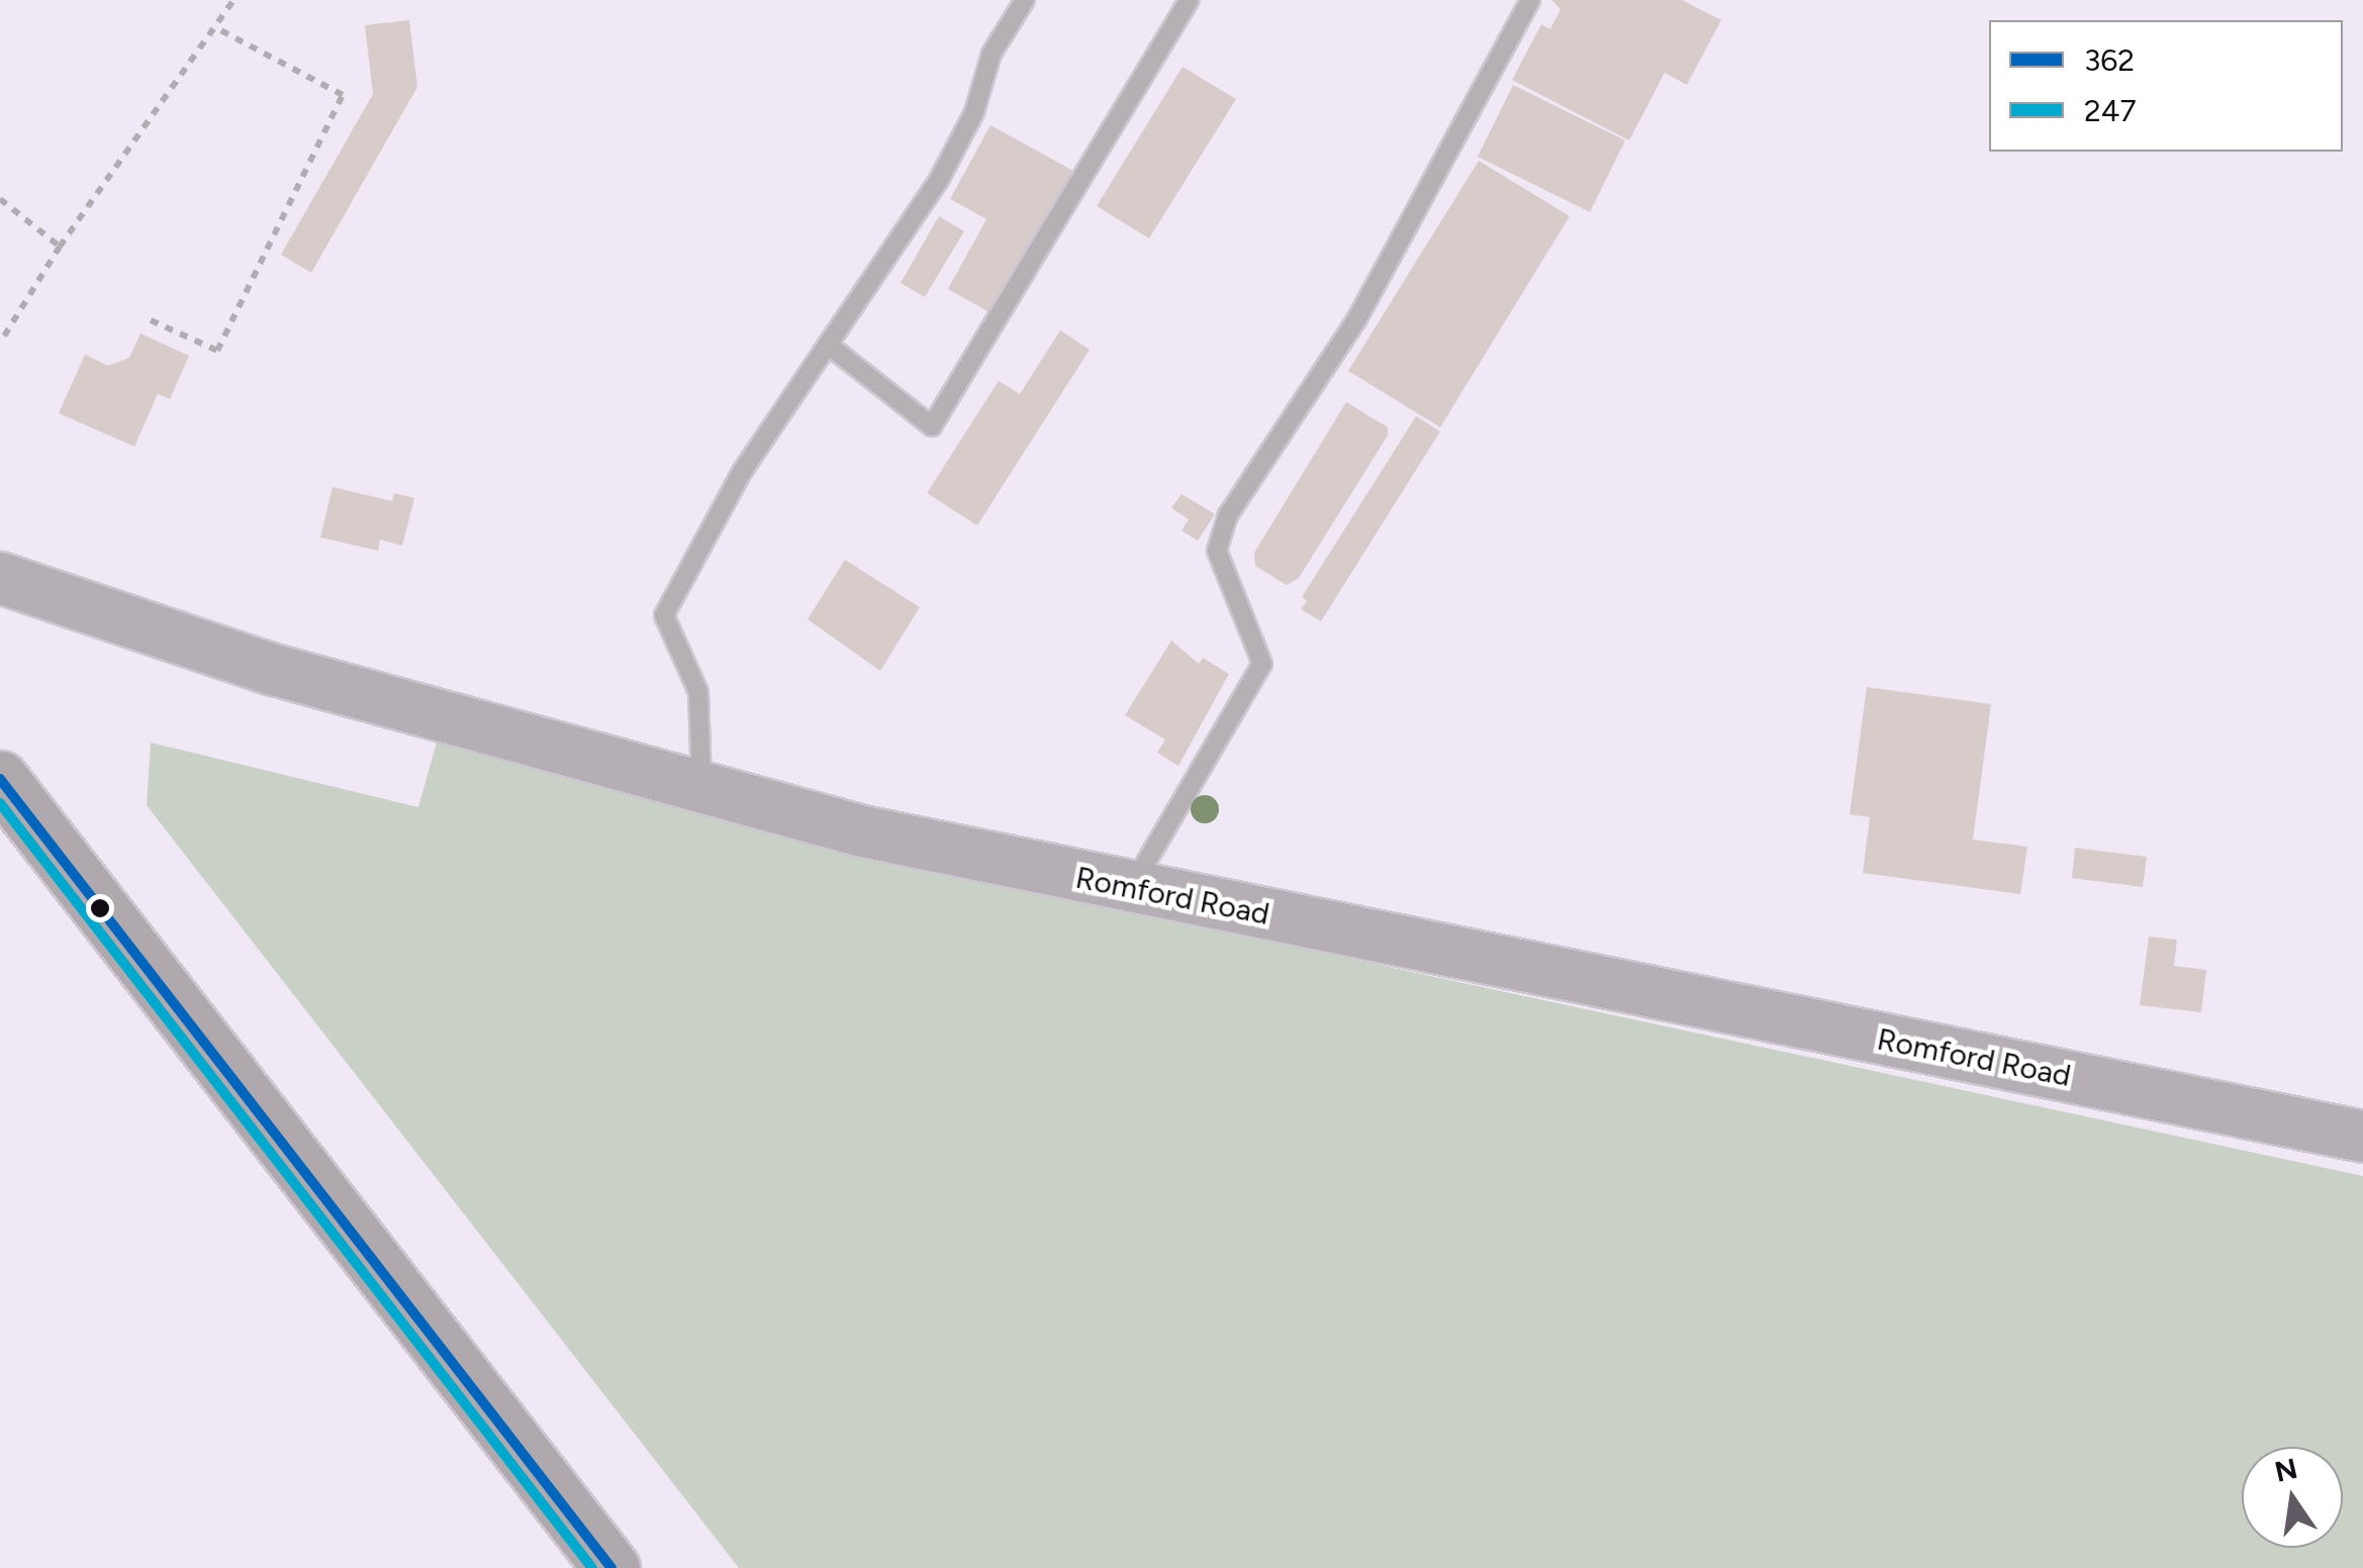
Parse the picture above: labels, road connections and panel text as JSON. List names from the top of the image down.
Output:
{
  "streets": {
    "main road": ["Romford Road"]
  },
  "lines": ["transit line 362", "transit line 247"],
  "legend": ["362", "247"],
  "north": "top"
}
